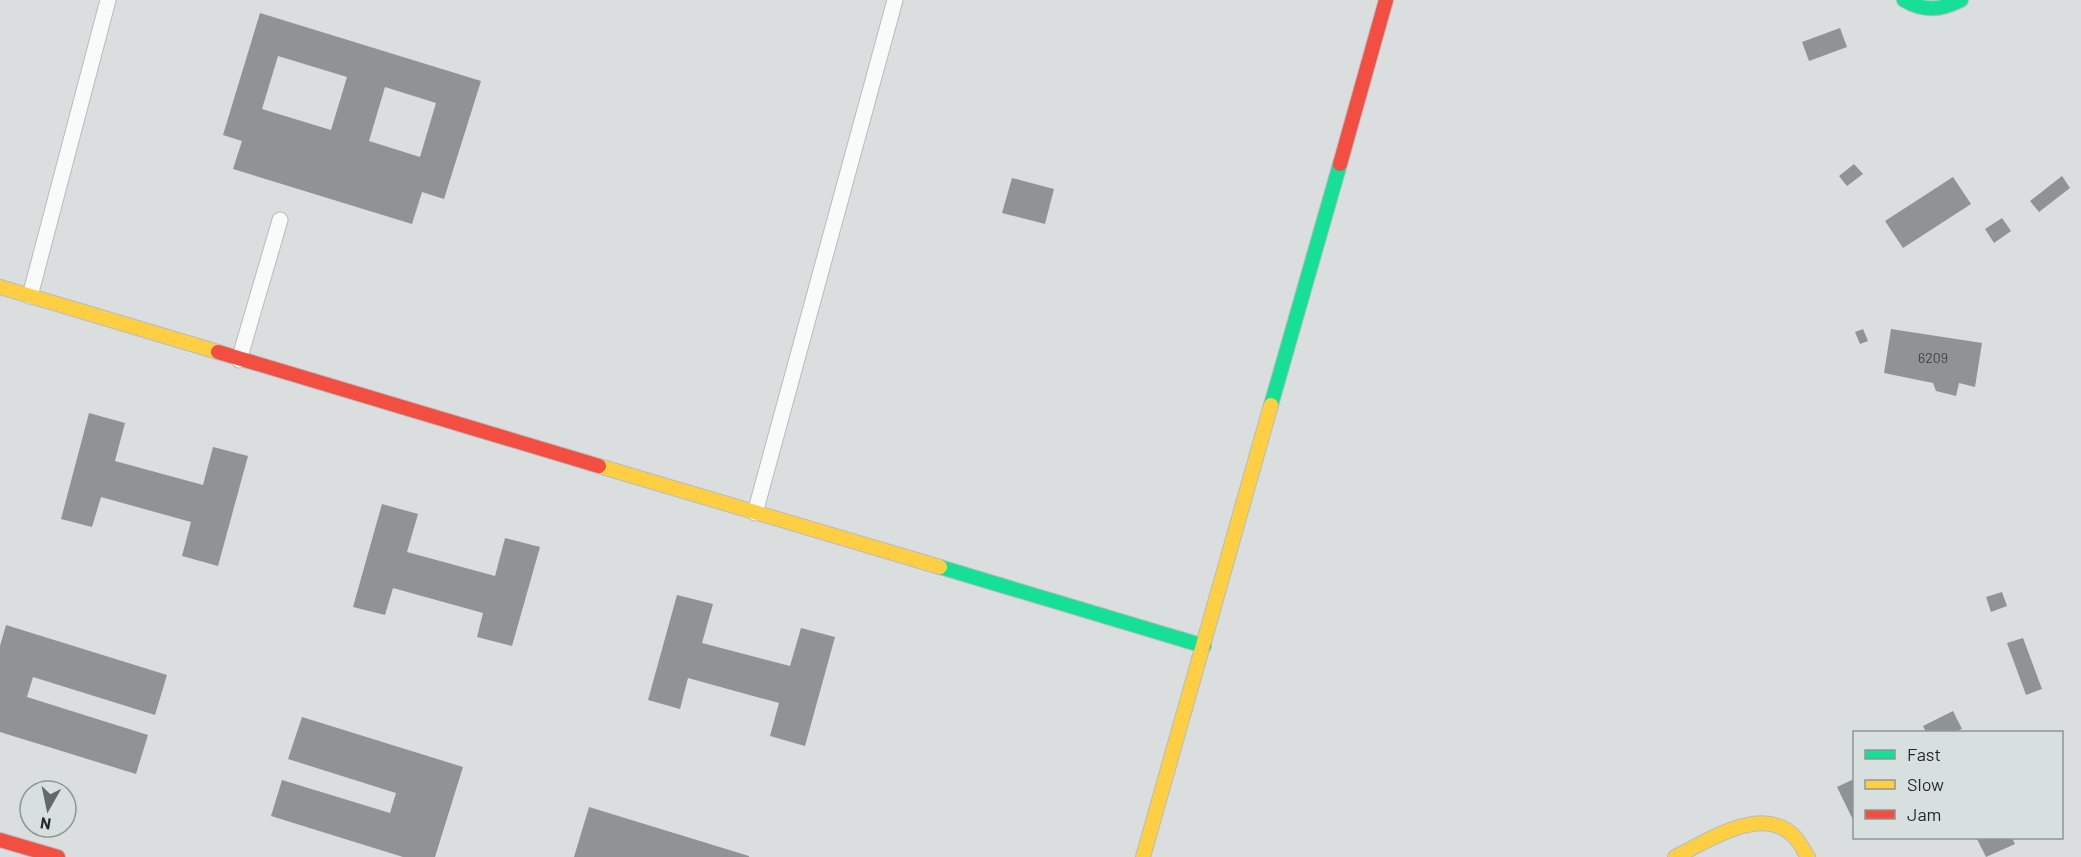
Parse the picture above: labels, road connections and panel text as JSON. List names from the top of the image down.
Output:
{
  "house_numbers": ["6209"],
  "legend": ["Fast", "Slow", "Jam"],
  "north": "bottom"
}
